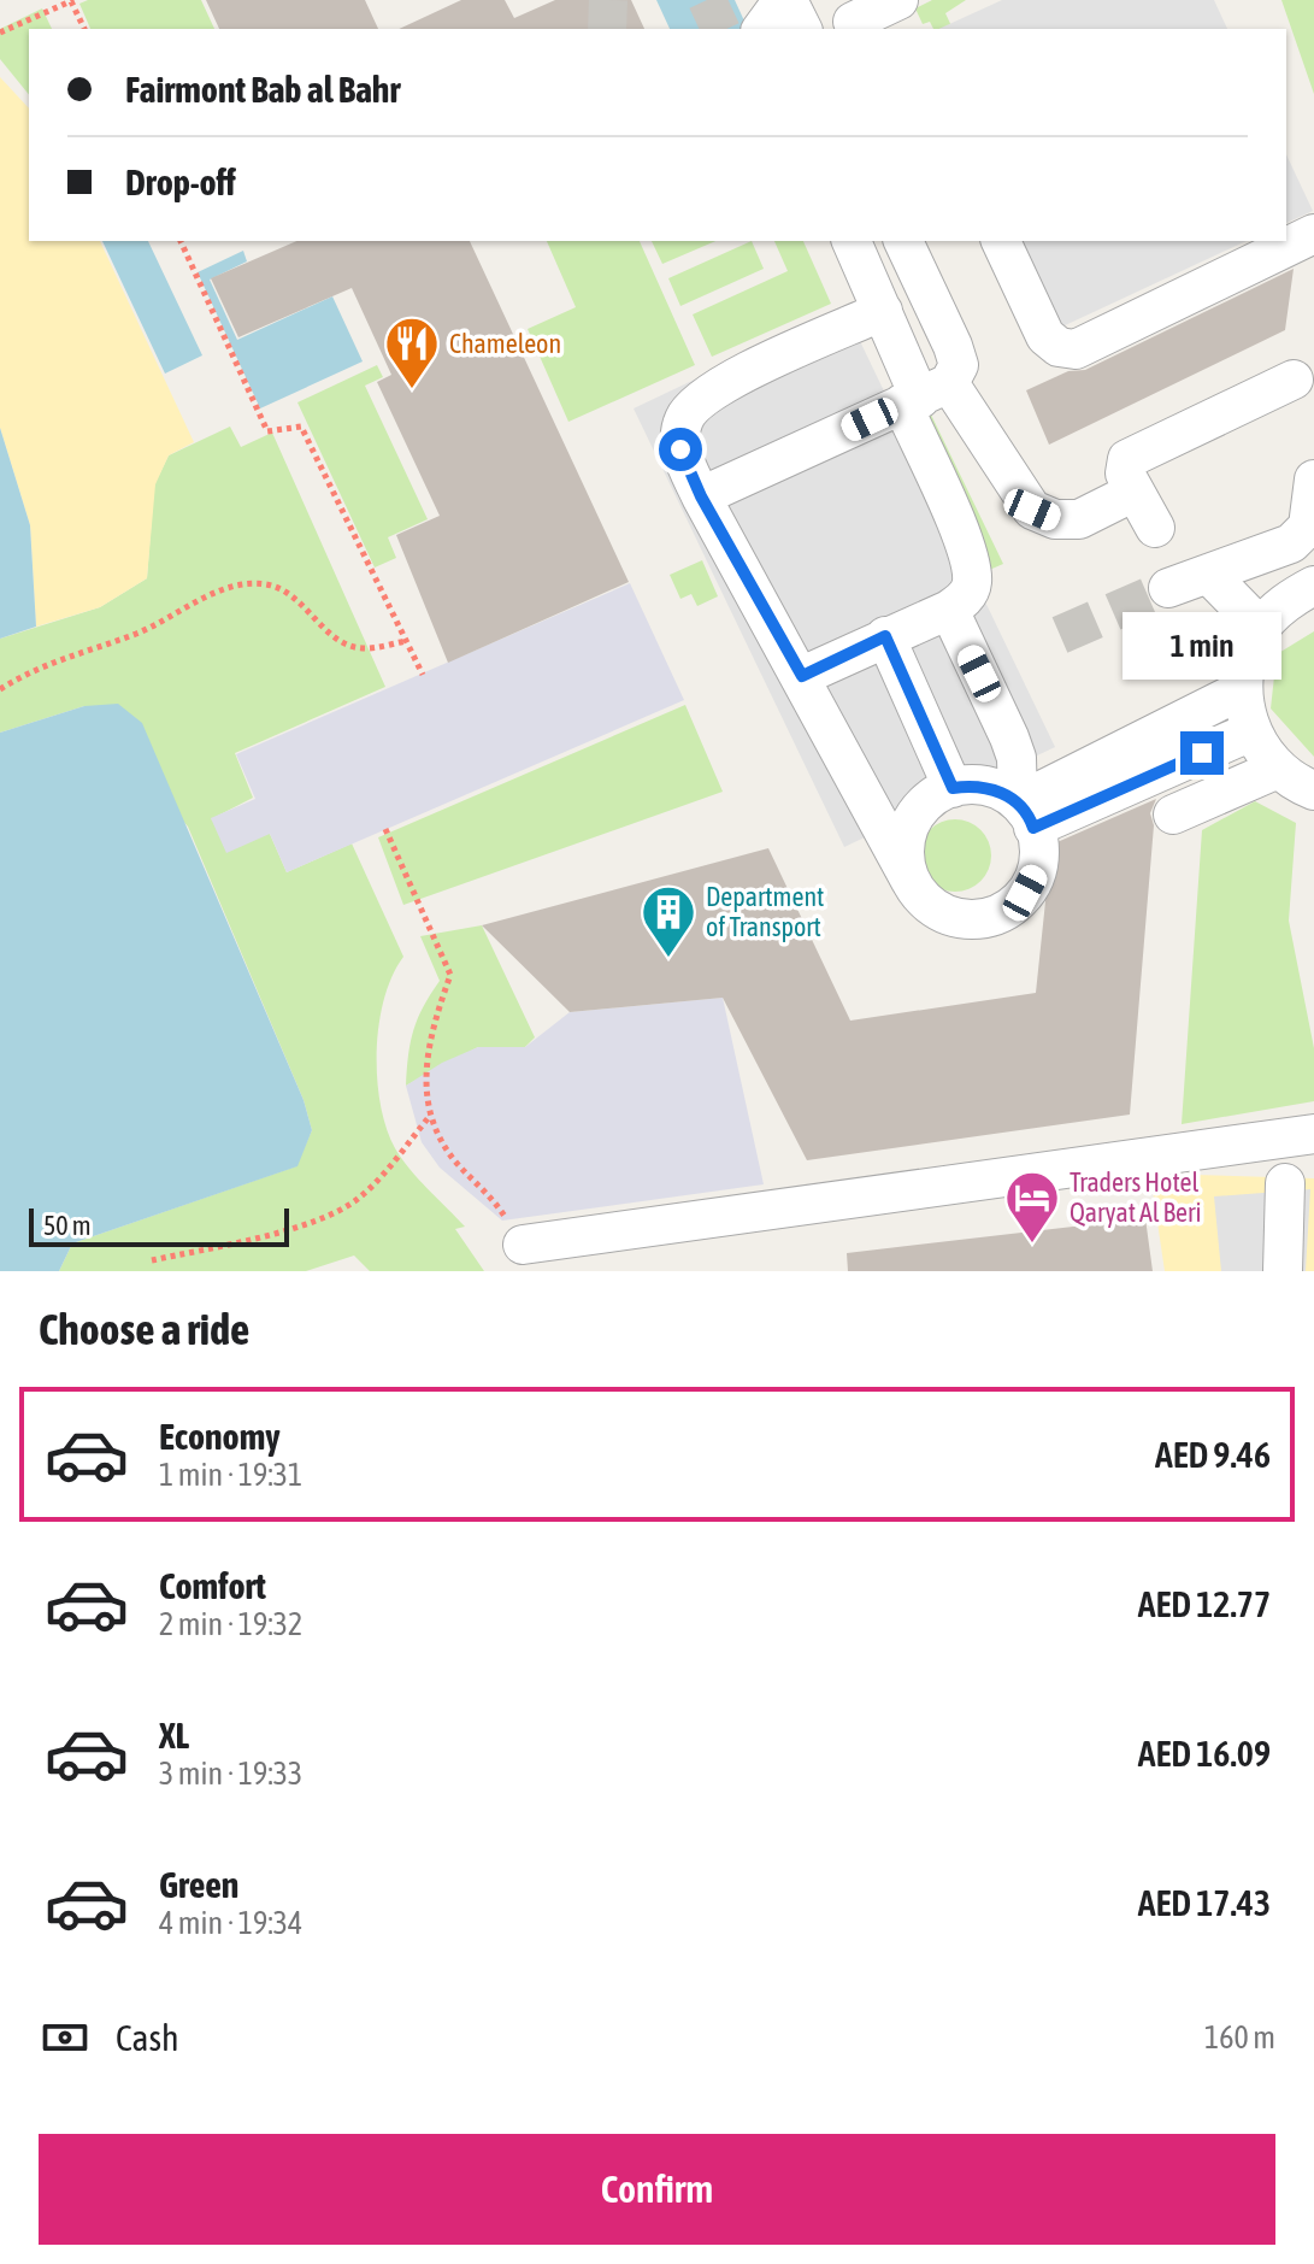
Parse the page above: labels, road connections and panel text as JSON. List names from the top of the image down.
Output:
{
  "places": {
    "restaurant": ["Chameleon"],
    "building": ["Department of Transport"],
    "hotel": ["Traders Hotel Qaryat Al Beri"]
  },
  "scale_bar": "50 m",
  "page": {
    "banner": ["Fairmont Bab al Bahr", "Drop-off"],
    "bubble": "1 min",
    "scale": "50 m",
    "heading": "Choose a ride",
    "list": [
      {
        "name": "Economy",
        "note": "1 min · 19:31",
        "value": "AED 9.46"
      },
      {
        "name": "Comfort",
        "note": "2 min · 19:32",
        "value": "AED 12.77"
      },
      {
        "name": "XL",
        "note": "3 min · 19:33",
        "value": "AED 16.09"
      },
      {
        "name": "Green",
        "note": "4 min · 19:34",
        "value": "AED 17.43"
      }
    ],
    "pay": ["Cash", "160 m"],
    "buttons": "Confirm"
  }
}
